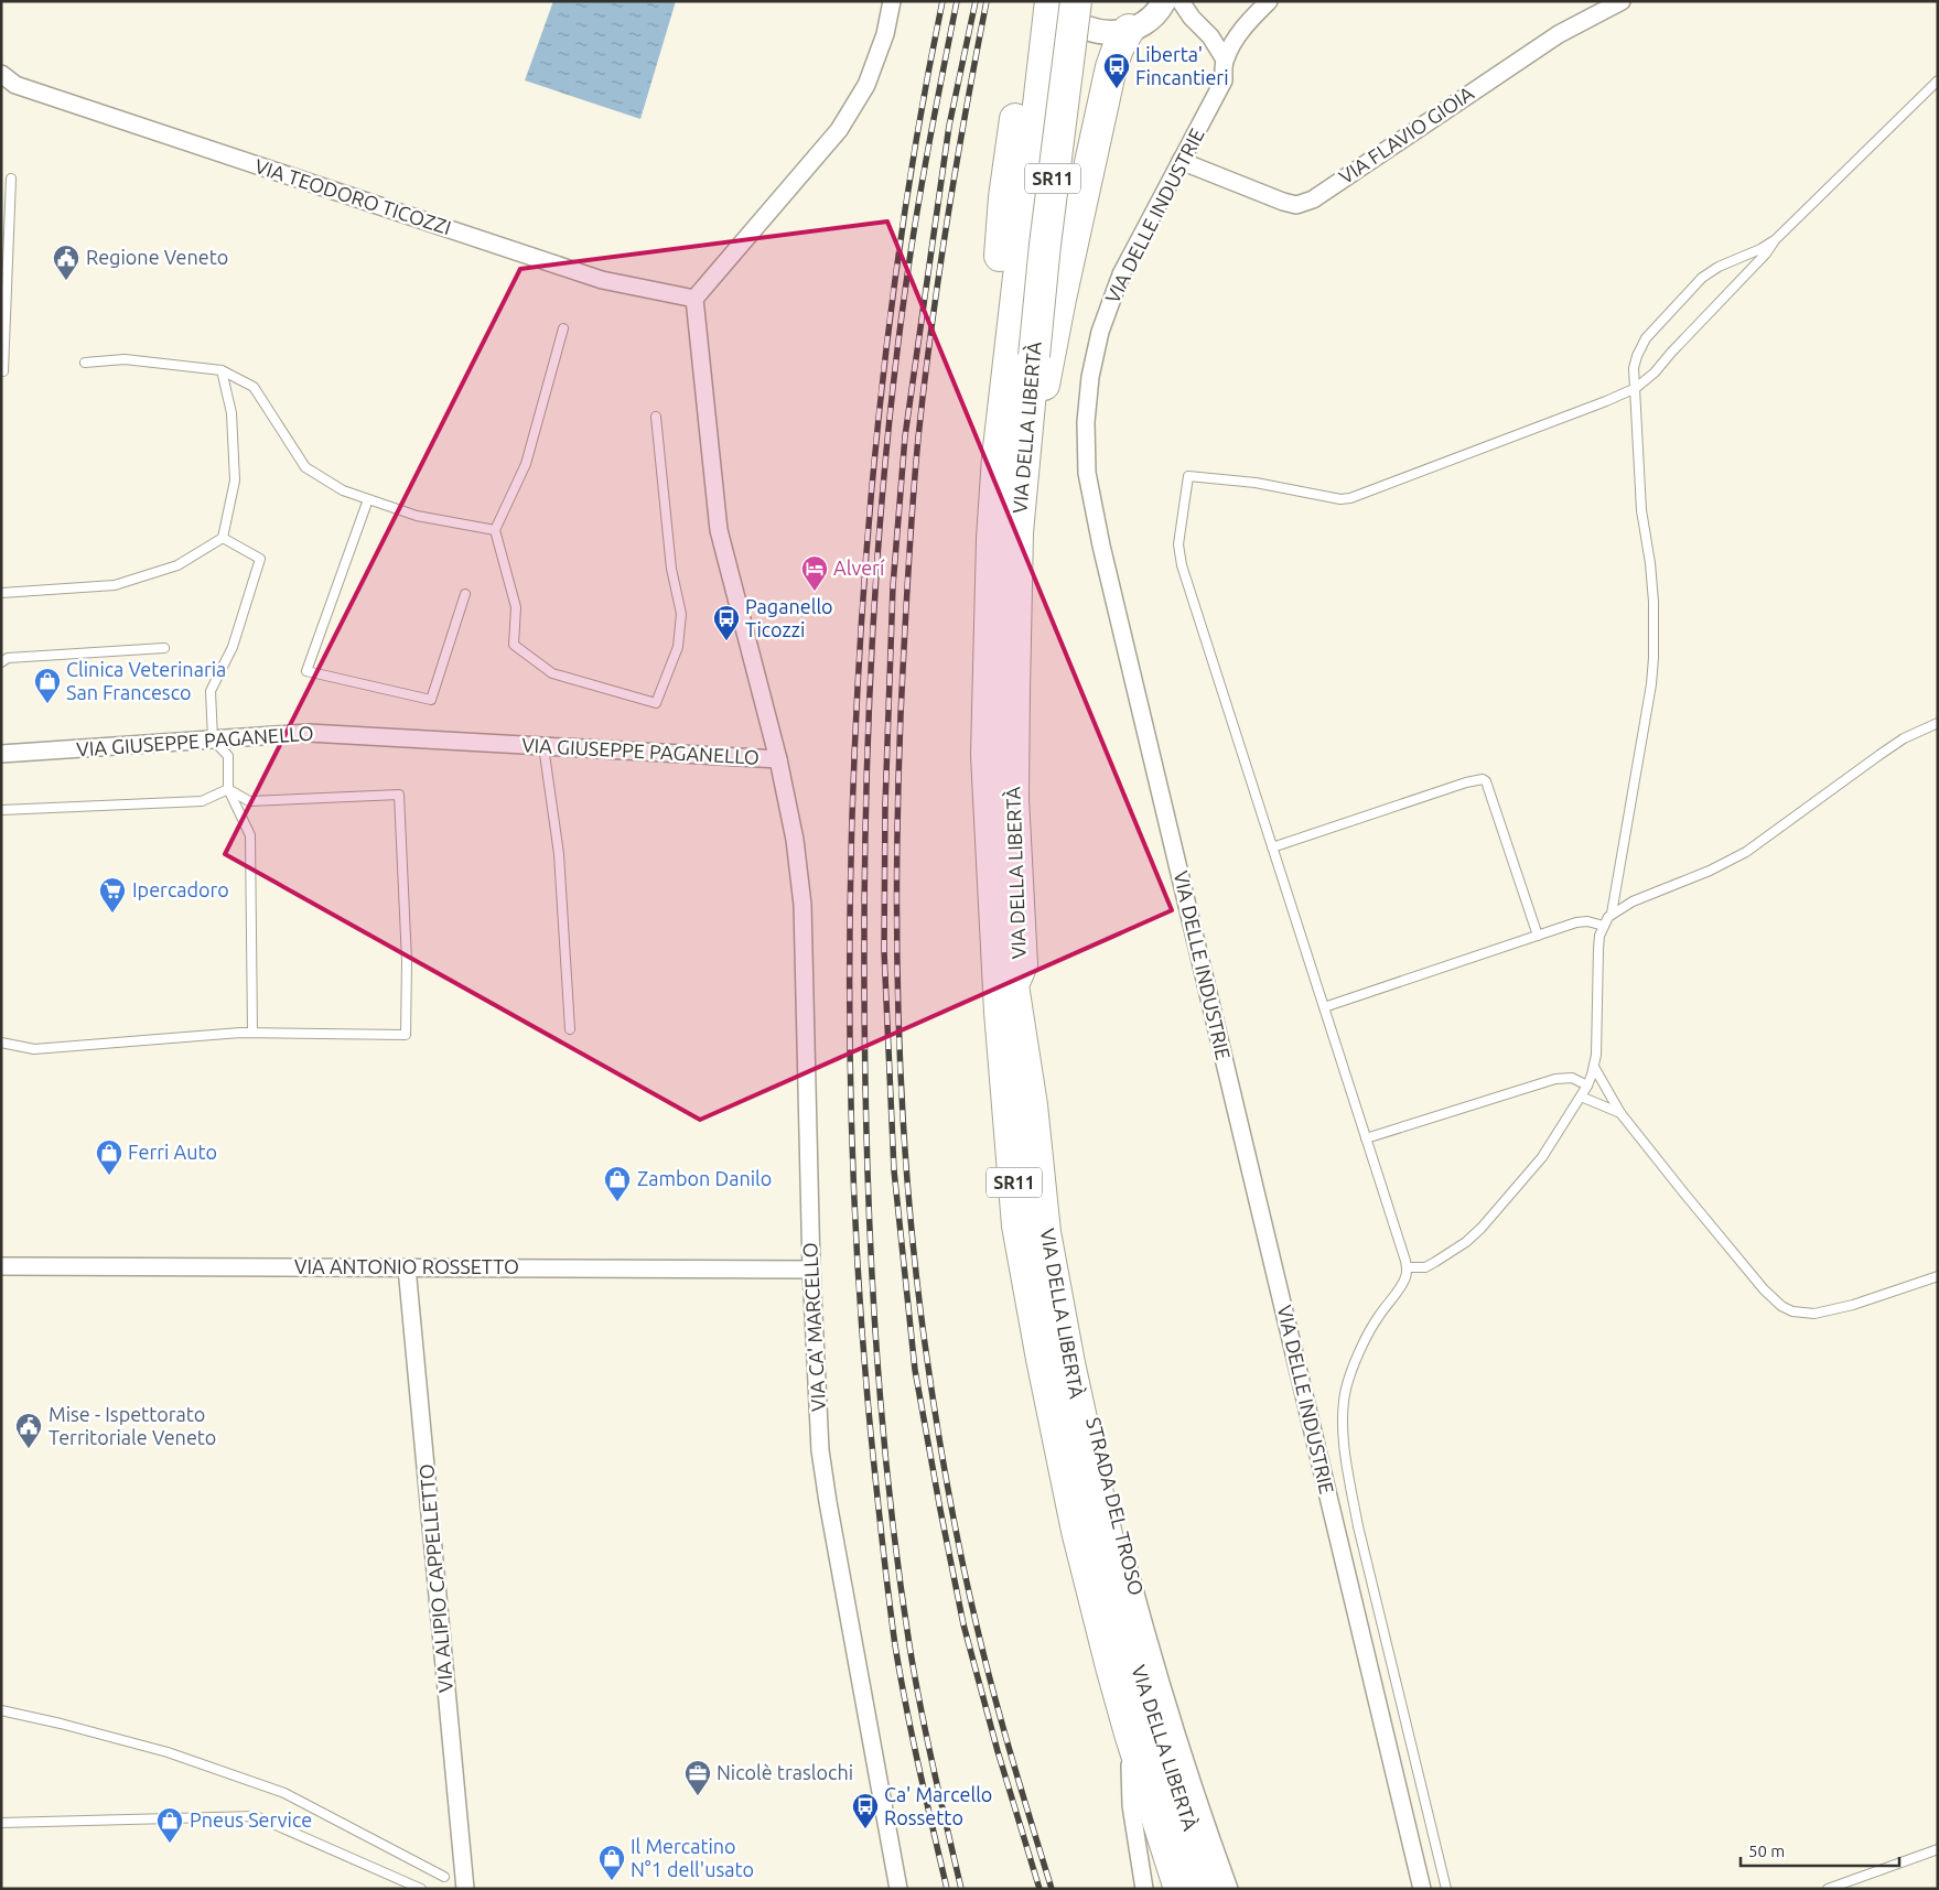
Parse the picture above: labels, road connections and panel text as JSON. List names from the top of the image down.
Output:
{
  "streets": {
    "highway": ["SR11", "VIA DELLA LIBERTÀ"],
    "street": [
      "VIA FLAVIO GIOIA",
      "VIA TEODORO TICOZZI",
      "VIA DELLE INDUSTRIE",
      "VIA GIUSEPPE PAGANELLO",
      "VIA ANTONIO ROSSETTO",
      "VIA CA' MARCELLO",
      "STRADA DEL TROSO",
      "VIA ALIPIO CAPPELLETTO"
    ]
  },
  "crossings": [
    ["VIA FLAVIO GIOIA", "VIA DELLE INDUSTRIE"],
    ["VIA TEODORO TICOZZI", "VIA GIUSEPPE PAGANELLO"],
    ["VIA DELLA LIBERTÀ", "STRADA DEL TROSO"],
    ["VIA GIUSEPPE PAGANELLO", "VIA CA' MARCELLO"],
    ["VIA ANTONIO ROSSETTO", "VIA CA' MARCELLO"],
    ["VIA ANTONIO ROSSETTO", "VIA ALIPIO CAPPELLETTO"]
  ],
  "places": {
    "bus stop": ["Liberta' Fincantieri", "Paganello Ticozzi", "Ca' Marcello Rossetto"],
    "public building": ["Regione Veneto", "Mise - Ispettorato Territoriale Veneto"],
    "hotel": ["Alverí"],
    "shop": [
      "Clinica Veterinaria San Francesco",
      "Ferri Auto",
      "Zambon Danilo",
      "Pneus Service",
      "Il Mercatino N°1 dell'usato"
    ],
    "supermarket": ["Ipercadoro"],
    "office": ["Nicolè traslochi"]
  },
  "scale_bar": "50 m"
}
